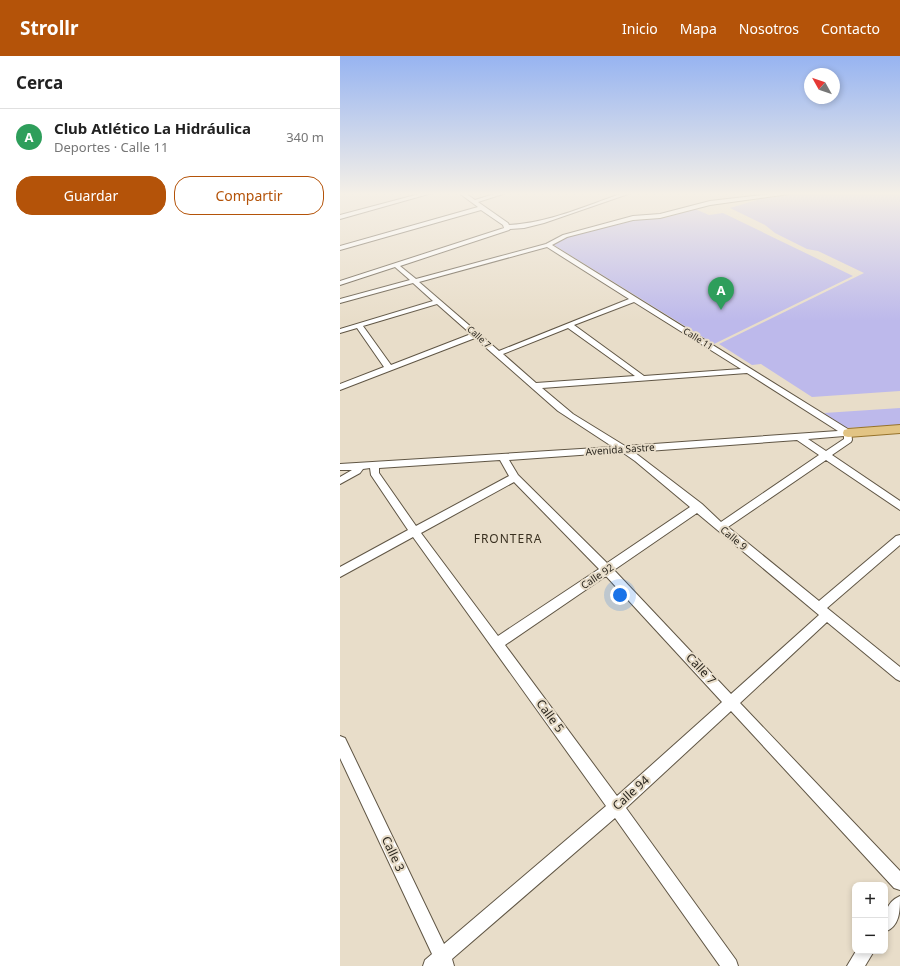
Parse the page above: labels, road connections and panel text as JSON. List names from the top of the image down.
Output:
{
  "streets": {
    "main road": ["Avenida Sastre"],
    "street": [
      "Calle 7",
      "Calle 11",
      "Calle 9",
      "Calle 92",
      "Calle 5",
      "Calle 94",
      "Calle 3"
    ]
  },
  "crossings": [
    ["Calle 7", "Avenida Sastre"],
    ["Calle 7", "Calle 9"],
    ["Calle 7", "Calle 92"],
    ["Calle 7", "Calle 94"],
    ["Calle 11", "Avenida Sastre"],
    ["Avenida Sastre", "Calle 9"],
    ["Avenida Sastre", "Calle 5"],
    ["Calle 9", "Calle 92"],
    ["Calle 9", "Calle 94"],
    ["Calle 92", "Calle 5"],
    ["Calle 5", "Calle 94"],
    ["Calle 94", "Calle 3"]
  ],
  "districts": ["FRONTERA"],
  "north": "top left",
  "page": {
    "header": "Strollr",
    "nav": [
      "Inicio",
      "Mapa",
      "Nosotros",
      "Contacto"
    ],
    "heading": "Cerca",
    "list": [
      {
        "mark": "A",
        "name": "Club Atlético La Hidráulica",
        "note": "Deportes · Calle 11",
        "value": "340 m"
      }
    ],
    "buttons": ["Guardar", "Compartir"],
    "pins": "A",
    "map_buttons": ["+", "−"]
  }
}
